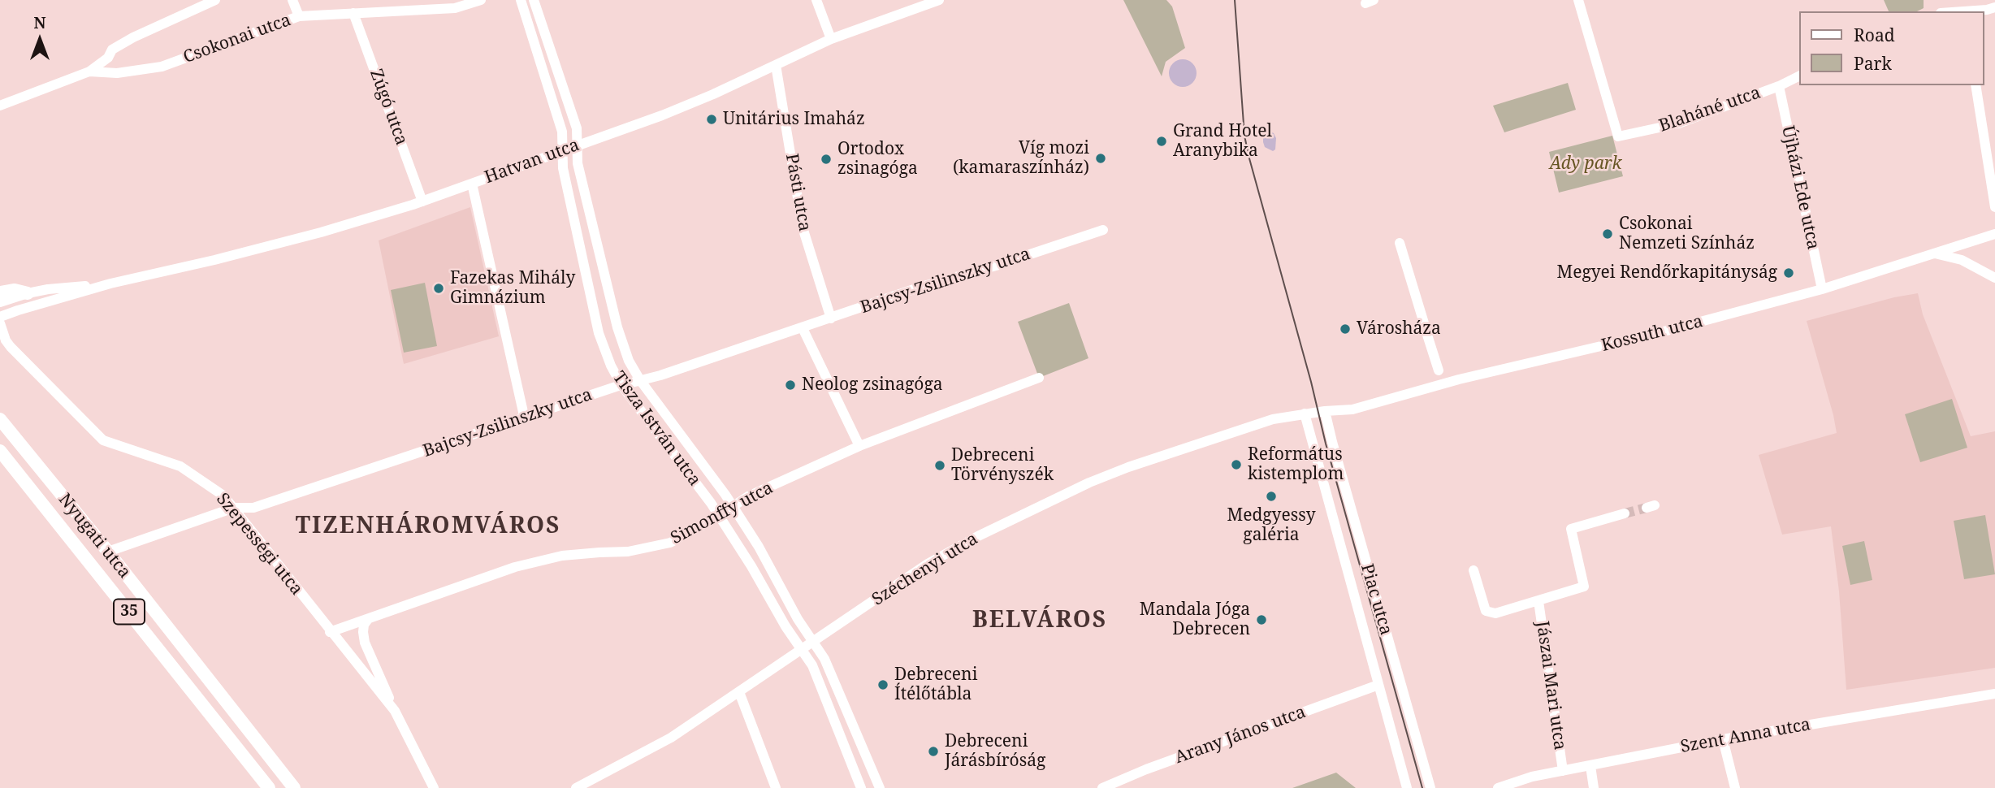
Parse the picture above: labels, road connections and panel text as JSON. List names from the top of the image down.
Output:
{
  "streets": {
    "main road": ["Nyugati utca", "35"],
    "street": [
      "Csokonai utca",
      "Zúgó utca",
      "Blaháné utca",
      "Hatvan utca",
      "Újházi Ede utca",
      "Pásti utca",
      "Bajcsy-Zsilinszky utca",
      "Kossuth utca",
      "Tisza István utca",
      "Simonffy utca",
      "Szepességi utca",
      "Széchenyi utca",
      "Piac utca",
      "Jászai Mari utca",
      "Arany János utca",
      "Szent Anna utca"
    ]
  },
  "crossings": [
    ["Csokonai utca", "Zúgó utca"],
    ["Zúgó utca", "Hatvan utca"],
    ["Blaháné utca", "Újházi Ede utca"],
    ["Hatvan utca", "Pásti utca"],
    ["Hatvan utca", "Tisza István utca"],
    ["Újházi Ede utca", "Kossuth utca"],
    ["Pásti utca", "Bajcsy-Zsilinszky utca"],
    ["Bajcsy-Zsilinszky utca", "Tisza István utca"],
    ["Bajcsy-Zsilinszky utca", "Nyugati utca"],
    ["Bajcsy-Zsilinszky utca", "Szepességi utca"],
    ["Kossuth utca", "Széchenyi utca"],
    ["Kossuth utca", "Piac utca"],
    ["Tisza István utca", "Simonffy utca"],
    ["Tisza István utca", "Széchenyi utca"],
    ["Simonffy utca", "Szepességi utca"],
    ["Széchenyi utca", "Piac utca"],
    ["Piac utca", "Arany János utca"],
    ["Jászai Mari utca", "Szent Anna utca"]
  ],
  "districts": ["TIZENHÁROMVÁROS", "BELVÁROS"],
  "parks": ["Ady park"],
  "places": [
    "Unitárius Imaház",
    "Grand Hotel Aranybika",
    "Víg mozi (kamaraszínház)",
    "Ortodox zsinagóga",
    "Csokonai Nemzeti Színház",
    "Megyei Rendőrkapitányság",
    "Fazekas Mihály Gimnázium",
    "Városháza",
    "Neolog zsinagóga",
    "Református kistemplom",
    "Debreceni Törvényszék",
    "Medgyessy galéria",
    "Mandala Jóga Debrecen",
    "Debreceni Ítélőtábla",
    "Debreceni Járásbíróság"
  ],
  "legend": ["Road", "Park"],
  "north": "top"
}
